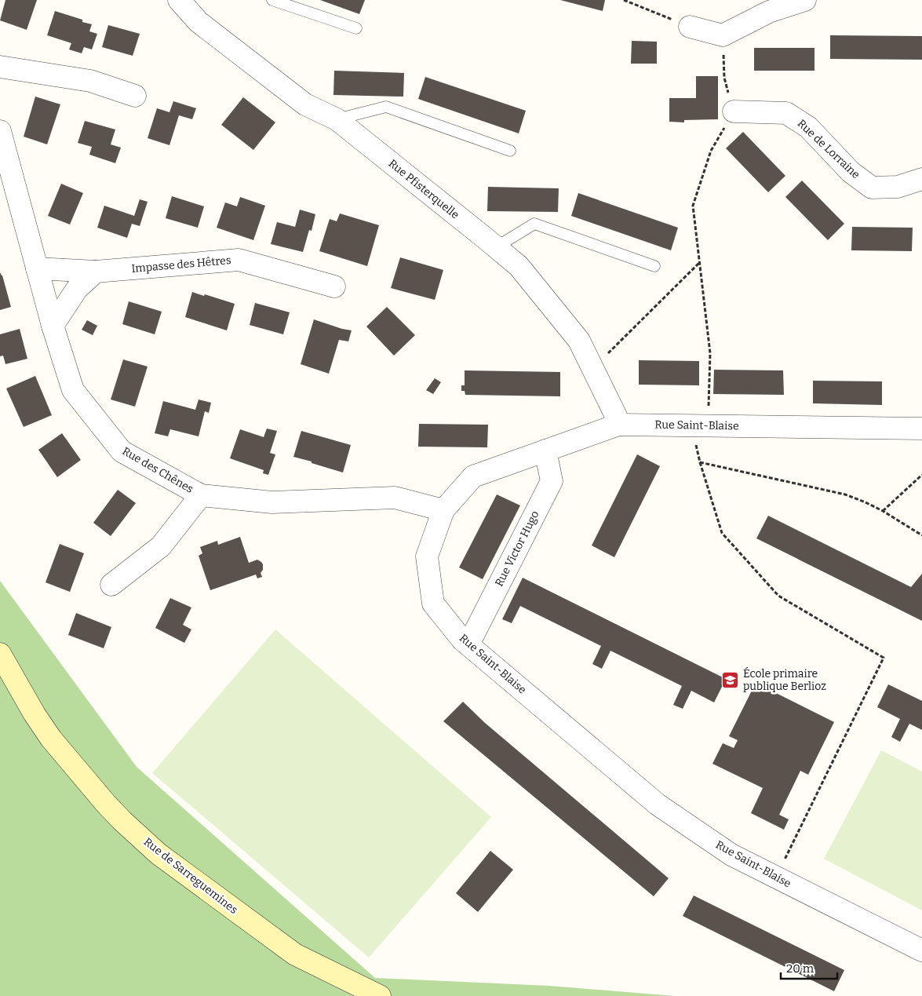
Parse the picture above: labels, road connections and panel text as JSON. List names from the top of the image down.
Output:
{
  "streets": {
    "main road": ["Rue de Sarreguemines"],
    "street": [
      "Rue de Lorraine",
      "Rue Pfisterquelle",
      "Impasse des Hêtres",
      "Rue Saint-Blaise",
      "Rue des Chênes",
      "Rue Victor Hugo"
    ]
  },
  "crossings": [
    ["Rue Pfisterquelle", "Rue Saint-Blaise"],
    ["Impasse des Hêtres", "Rue des Chênes"],
    ["Rue Saint-Blaise", "Rue des Chênes"],
    ["Rue Saint-Blaise", "Rue Victor Hugo"]
  ],
  "places": {
    "school or university": ["École primaire publique Berlioz"]
  },
  "scale_bar": "20 m"
}
